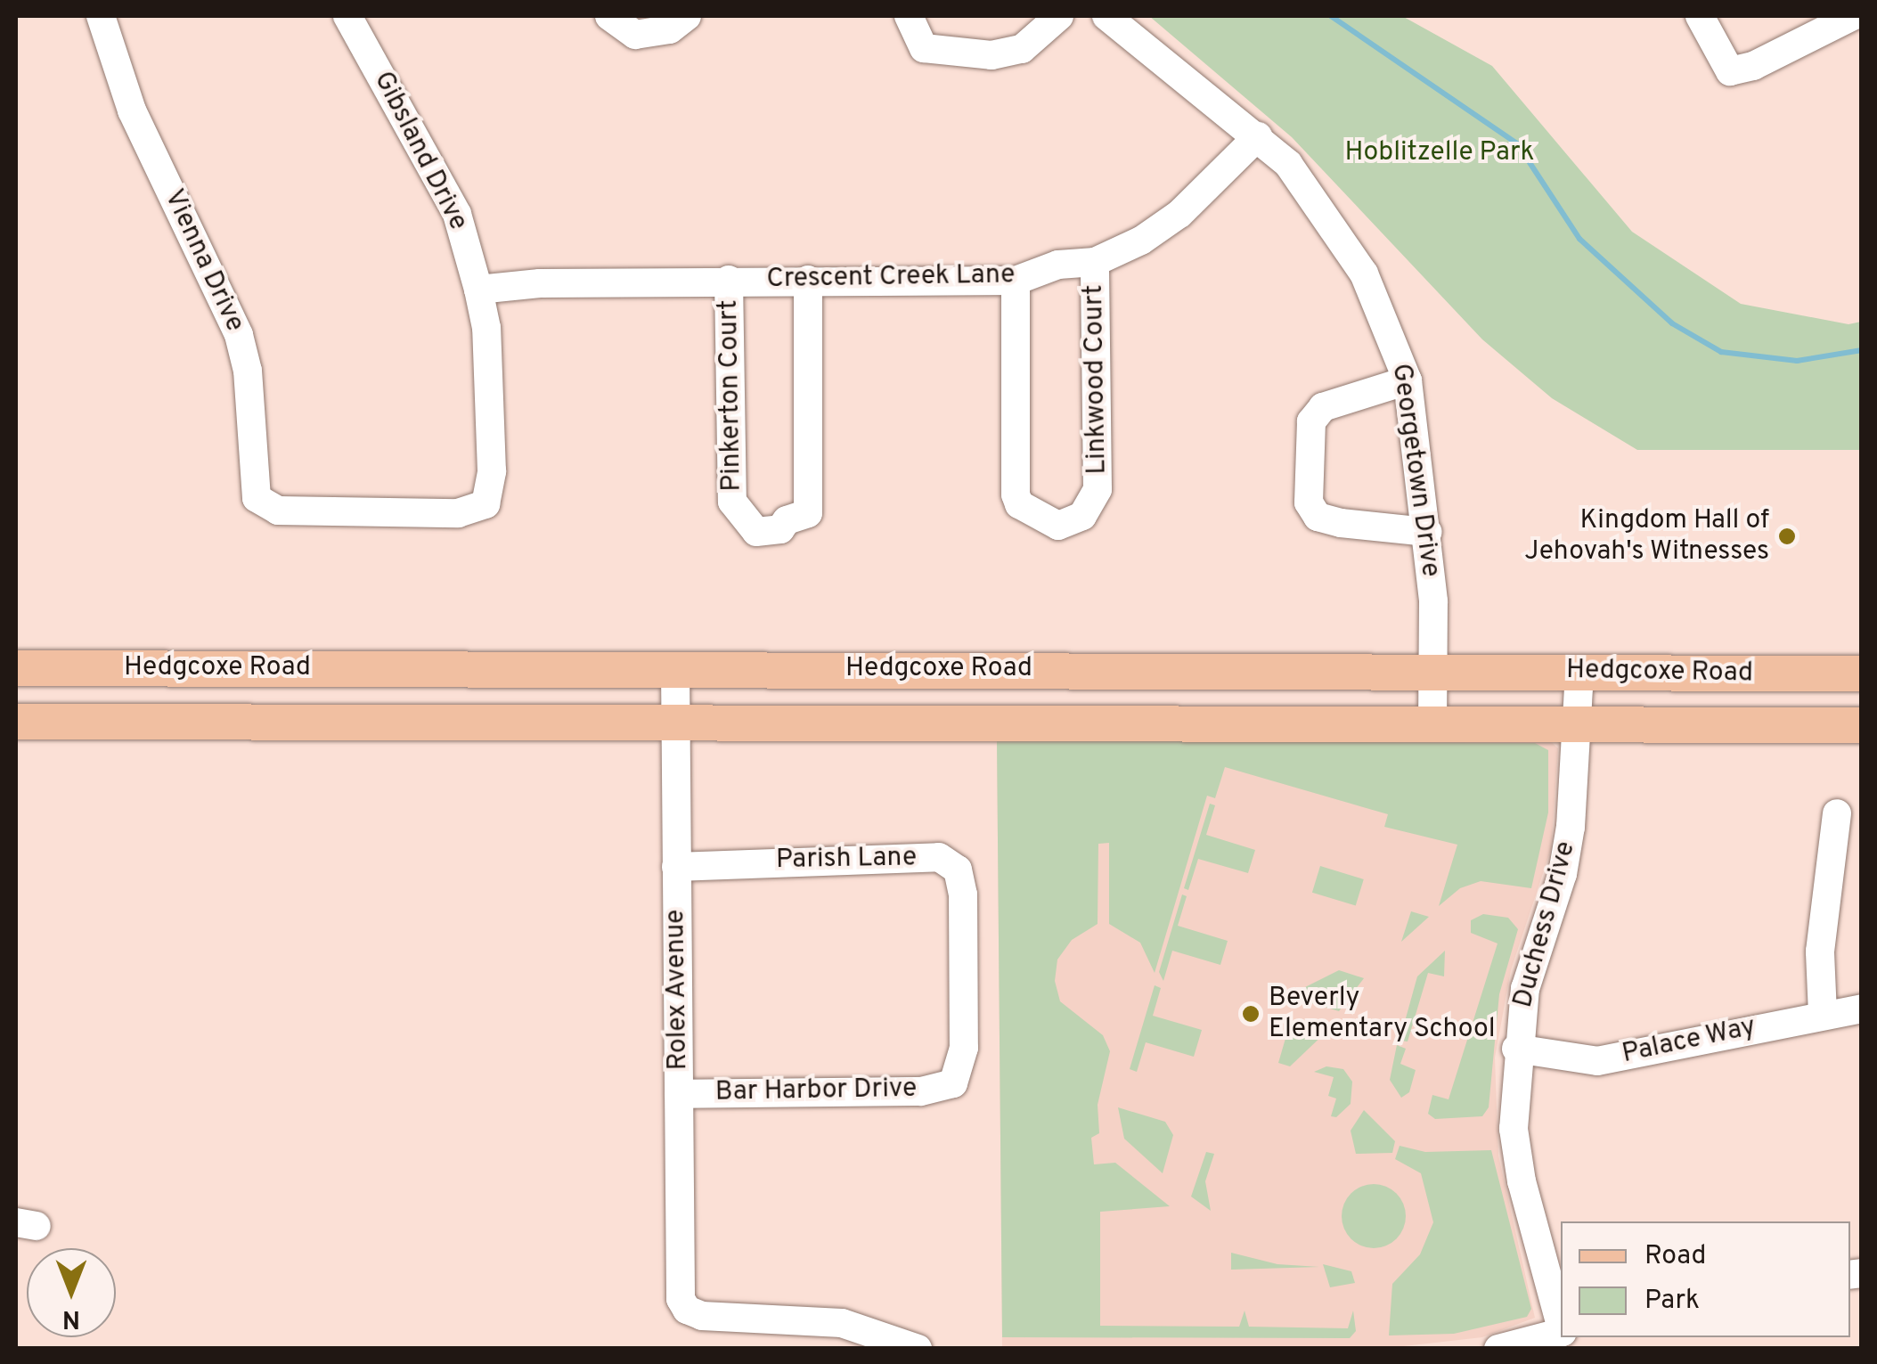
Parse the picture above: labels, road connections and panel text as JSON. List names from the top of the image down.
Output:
{
  "streets": {
    "main road": ["Hedgcoxe Road"],
    "street": [
      "Gibsland Drive",
      "Vienna Drive",
      "Crescent Creek Lane",
      "Linkwood Court",
      "Pinkerton Court",
      "Georgetown Drive",
      "Parish Lane",
      "Duchess Drive",
      "Rolex Avenue",
      "Palace Way",
      "Bar Harbor Drive"
    ]
  },
  "crossings": [
    ["Gibsland Drive", "Vienna Drive"],
    ["Gibsland Drive", "Crescent Creek Lane"],
    ["Crescent Creek Lane", "Linkwood Court"],
    ["Crescent Creek Lane", "Pinkerton Court"],
    ["Crescent Creek Lane", "Georgetown Drive"],
    ["Georgetown Drive", "Hedgcoxe Road"],
    ["Hedgcoxe Road", "Duchess Drive"],
    ["Hedgcoxe Road", "Rolex Avenue"],
    ["Parish Lane", "Rolex Avenue"],
    ["Parish Lane", "Bar Harbor Drive"],
    ["Duchess Drive", "Palace Way"],
    ["Rolex Avenue", "Bar Harbor Drive"]
  ],
  "parks": ["Hoblitzelle Park"],
  "places": ["Kingdom Hall of Jehovah's Witnesses", "Beverly Elementary School"],
  "legend": ["Road", "Park"],
  "north": "bottom"
}
